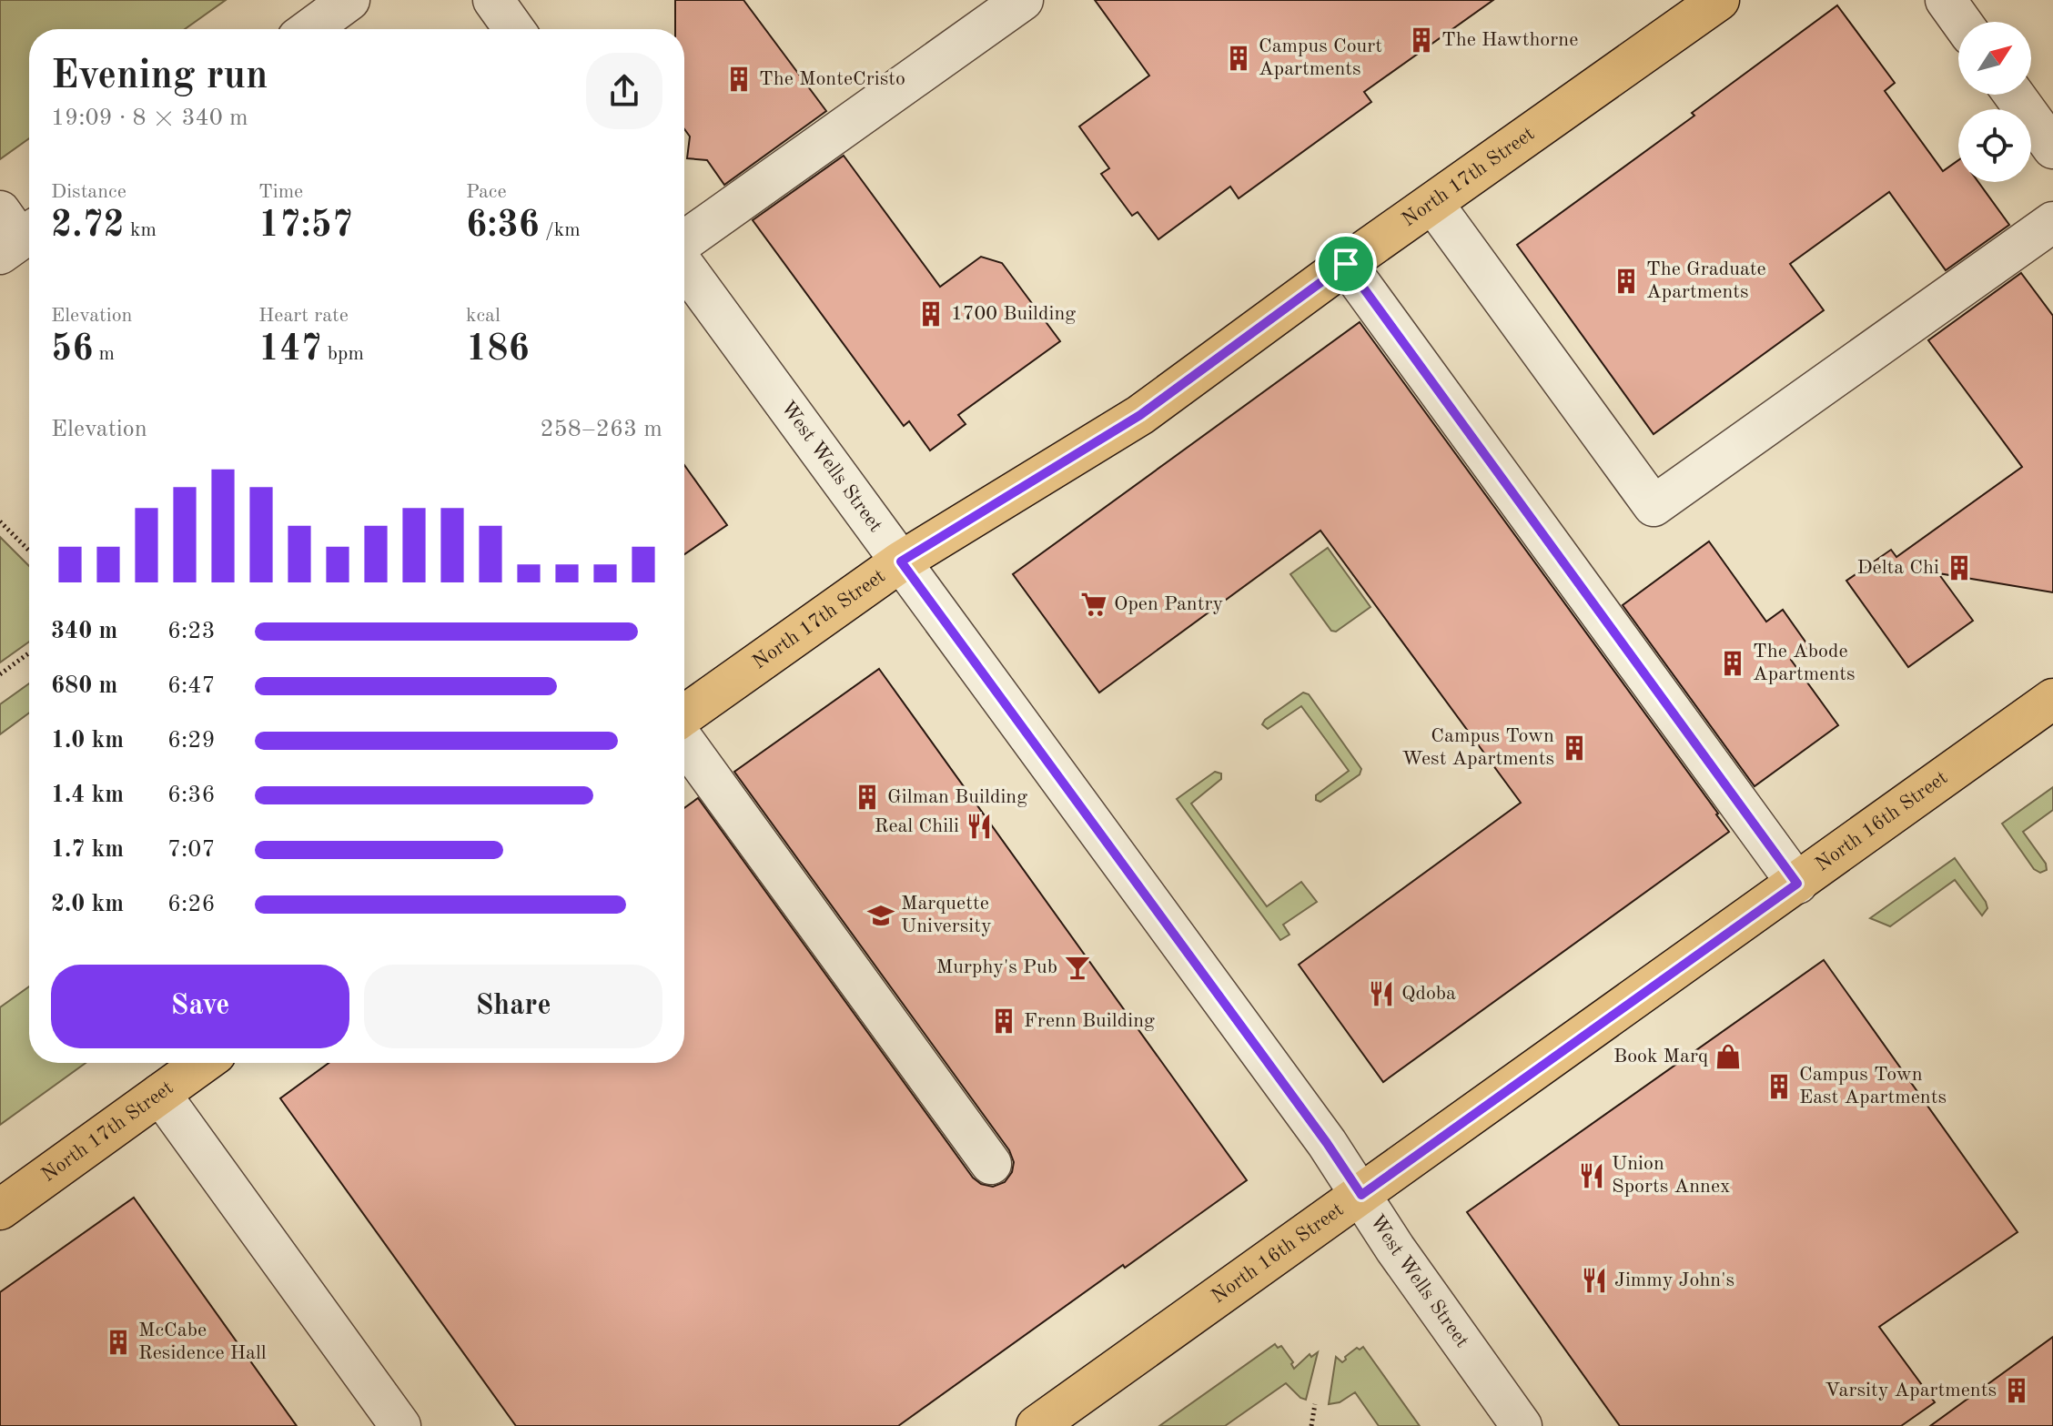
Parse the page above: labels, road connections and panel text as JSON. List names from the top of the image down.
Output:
{
  "streets": {
    "main road": ["North 17th Street", "North 16th Street"],
    "street": ["West Wells Street"]
  },
  "crossings": [
    ["North 17th Street", "West Wells Street"],
    ["West Wells Street", "North 16th Street"]
  ],
  "places": {
    "building": [
      "The Hawthorne",
      "Campus Court Apartments",
      "The MonteCristo",
      "The Graduate Apartments",
      "1700 Building",
      "Delta Chi",
      "The Abode Apartments",
      "Campus Town West Apartments",
      "Gilman Building",
      "Frenn Building",
      "Campus Town East Apartments",
      "McCabe Residence Hall",
      "Varsity Apartments"
    ],
    "supermarket": ["Open Pantry"],
    "restaurant": [
      "Real Chili",
      "Qdoba",
      "Union Sports Annex",
      "Jimmy John's"
    ],
    "school or university": ["Marquette University"],
    "bar": ["Murphy's Pub"],
    "shop": ["Book Marq"]
  },
  "north": "top right",
  "page": {
    "heading": ["Evening run", "19:09 · 8 × 340 m"],
    "stats": [
      ["Distance", "2.72 km"],
      ["Time", "17:57"],
      ["Pace", "6:36 /km"],
      ["Elevation", "56 m"],
      ["Heart rate", "147 bpm"],
      ["kcal", "186"]
    ],
    "chart": ["Elevation", "258–263 m"],
    "list": [
      {
        "name": "340 m",
        "note": "6:23"
      },
      {
        "name": "680 m",
        "note": "6:47"
      },
      {
        "name": "1.0 km",
        "note": "6:29"
      },
      {
        "name": "1.4 km",
        "note": "6:36"
      },
      {
        "name": "1.7 km",
        "note": "7:07"
      },
      {
        "name": "2.0 km",
        "note": "6:26"
      }
    ],
    "buttons": ["Save", "Share"]
  }
}
